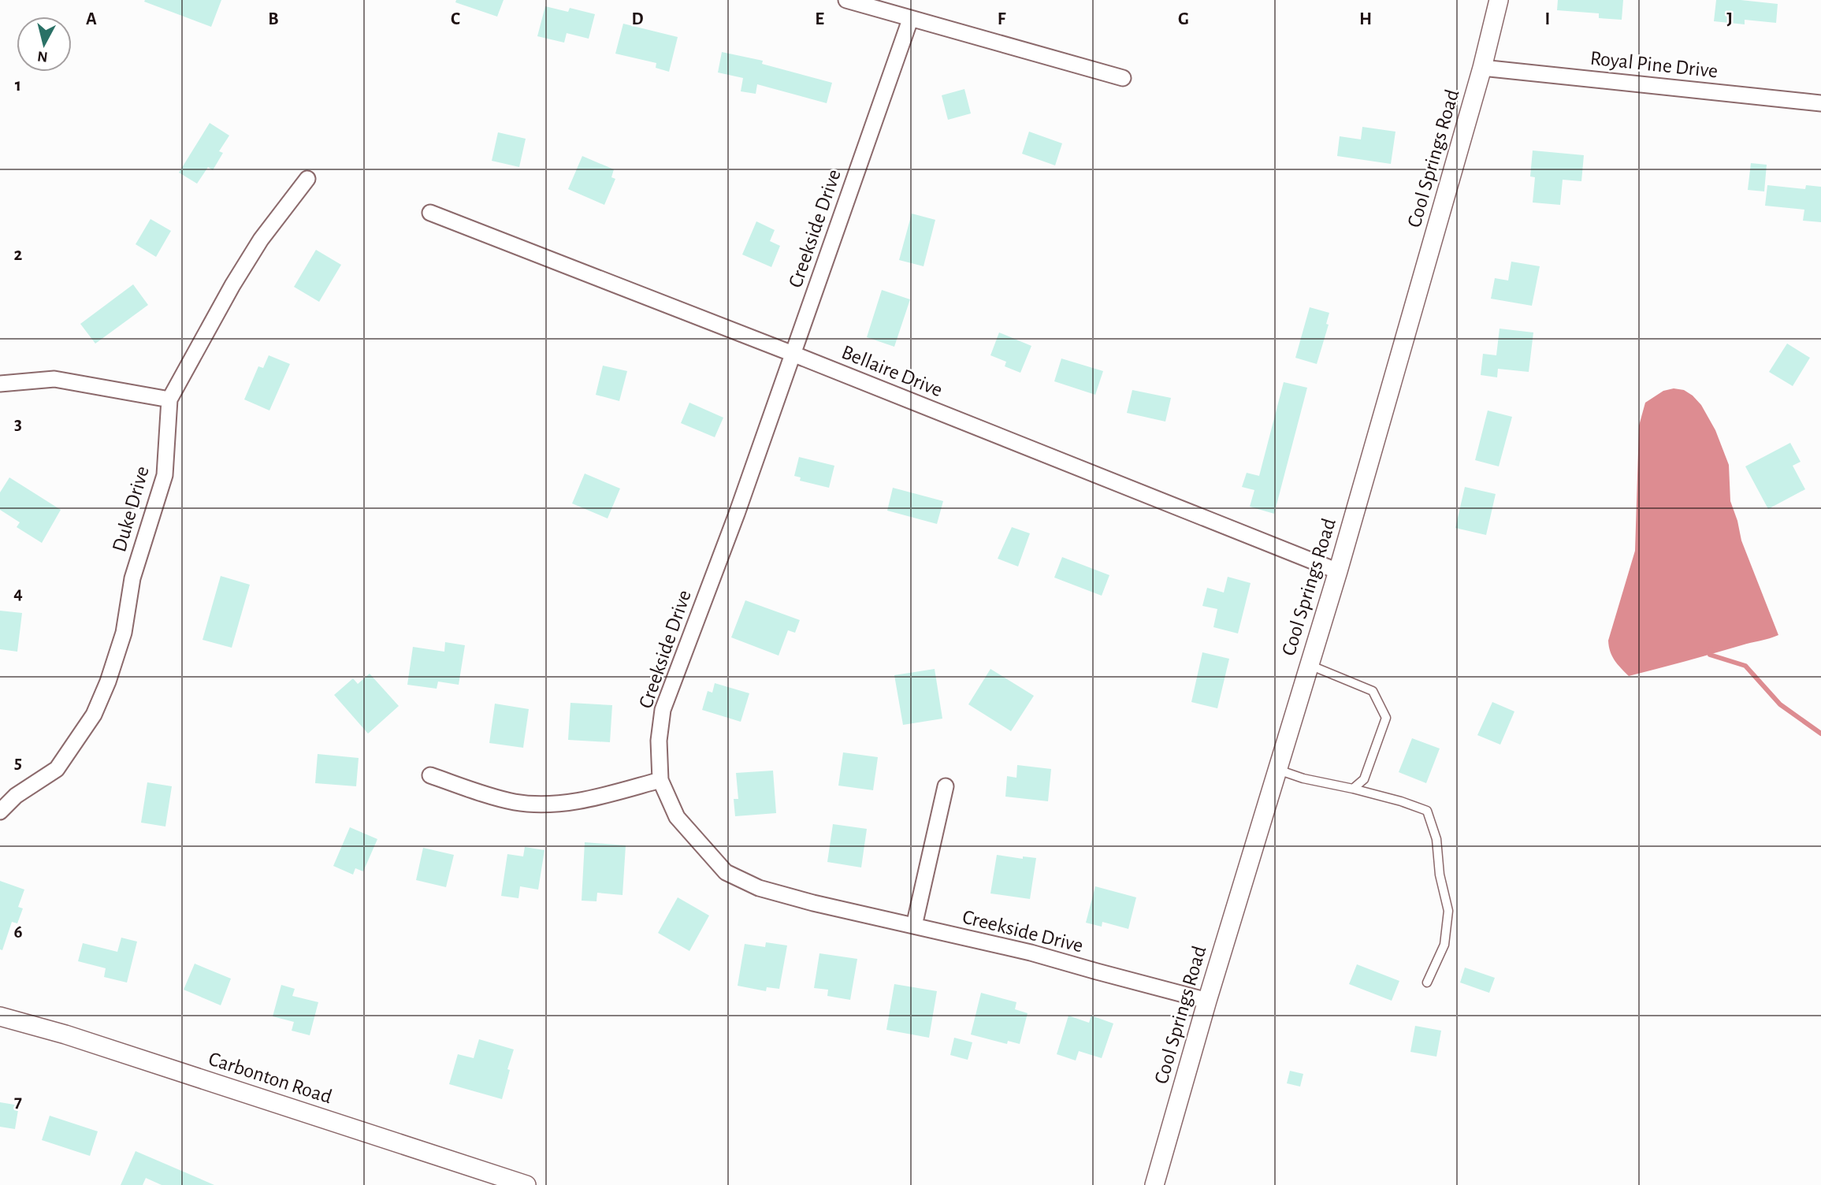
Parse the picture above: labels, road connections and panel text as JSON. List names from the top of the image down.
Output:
{
  "streets": {
    "street": [
      "Royal Pine Drive",
      "Cool Springs Road",
      "Creekside Drive",
      "Bellaire Drive",
      "Duke Drive",
      "Carbonton Road"
    ]
  },
  "crossings": [
    ["Royal Pine Drive", "Cool Springs Road"],
    ["Cool Springs Road", "Creekside Drive"],
    ["Cool Springs Road", "Bellaire Drive"],
    ["Creekside Drive", "Bellaire Drive"]
  ],
  "north": "bottom",
  "grid": {
    "columns": [
      "A",
      "B",
      "C",
      "D",
      "E",
      "F",
      "G",
      "H",
      "I",
      "J"
    ],
    "rows": [
      "1",
      "2",
      "3",
      "4",
      "5",
      "6",
      "7"
    ]
  }
}
